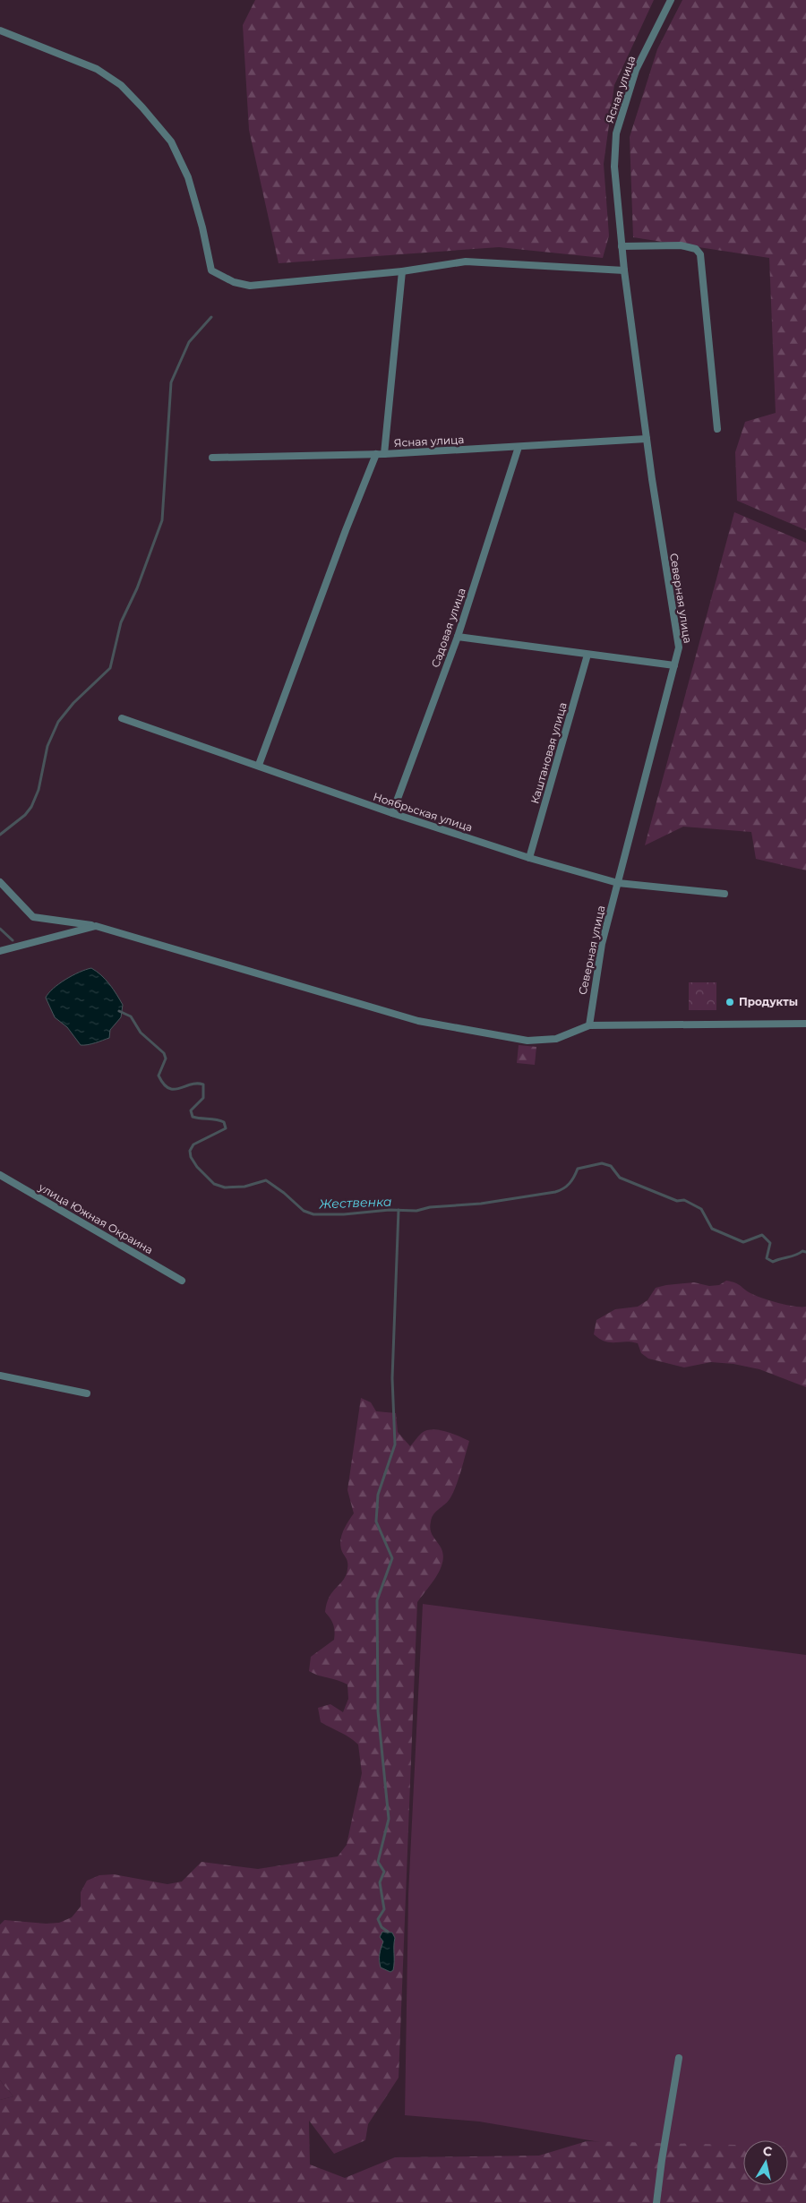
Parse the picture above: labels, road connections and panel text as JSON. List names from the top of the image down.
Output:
{
  "streets": {
    "street": [
      "Ясная улица",
      "Северная улица",
      "Садовая улица",
      "Каштановая улица",
      "Ноябрьская улица",
      "улица Южная Окраина"
    ]
  },
  "crossings": [
    ["Ясная улица", "Северная улица"],
    ["Ясная улица", "Садовая улица"],
    ["Северная улица", "Ноябрьская улица"],
    ["Садовая улица", "Ноябрьская улица"],
    ["Каштановая улица", "Ноябрьская улица"]
  ],
  "water": ["Жественка"],
  "places": ["Продукты"],
  "north": "top"
}
